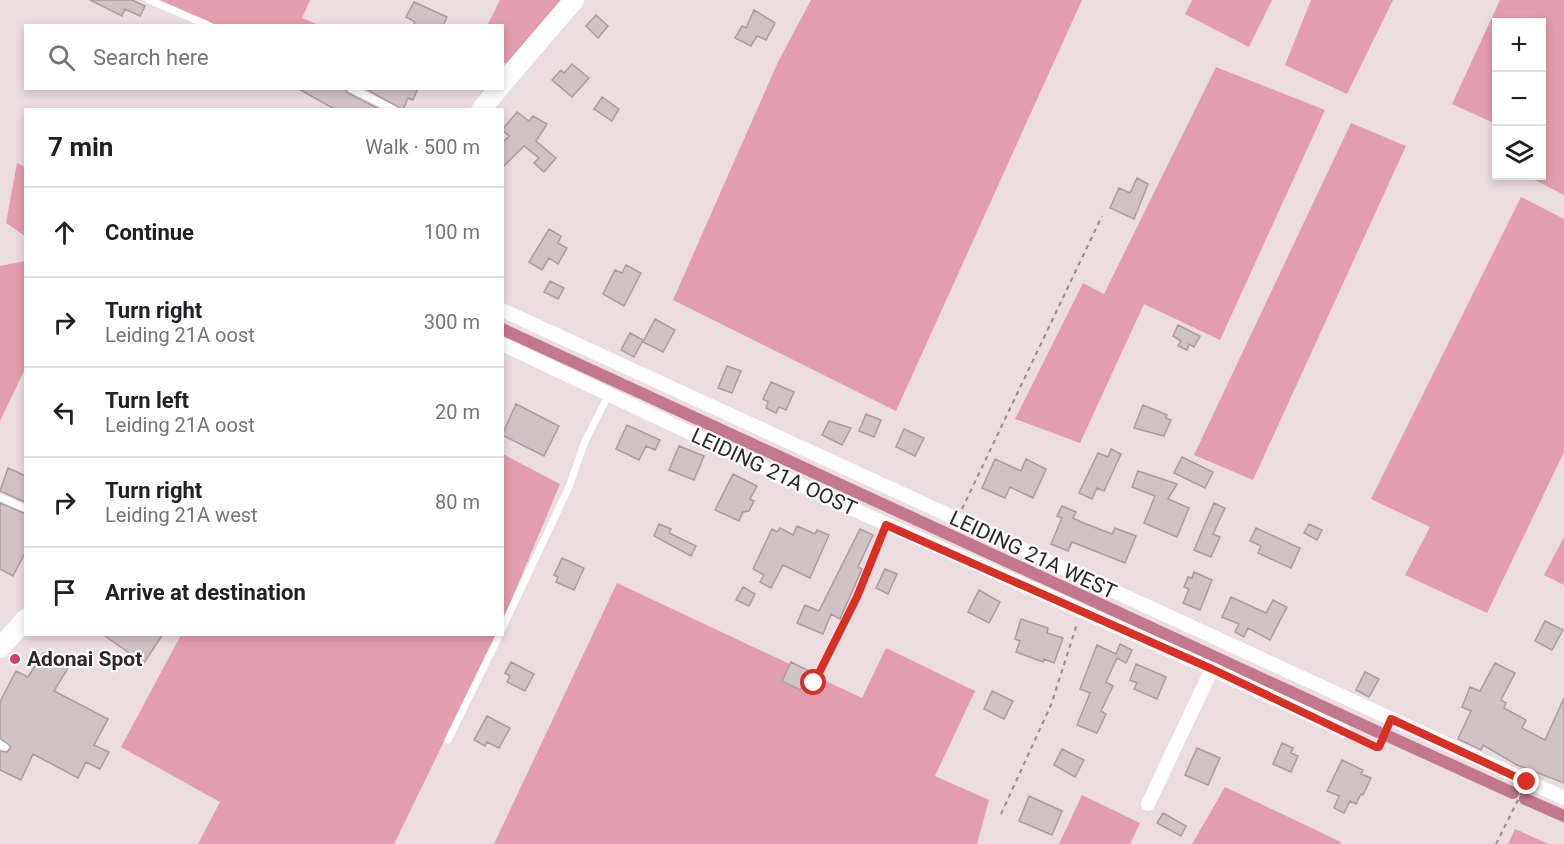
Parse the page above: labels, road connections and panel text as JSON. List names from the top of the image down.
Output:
{
  "streets": {
    "street": ["LEIDING 21A OOST", "LEIDING 21A WEST"]
  },
  "places": ["Adonai Spot"],
  "page": {
    "map_buttons": ["+", "−"],
    "search": "Search here",
    "heading": ["7 min", "Walk · 500 m"],
    "list": [
      ["Continue", "100 m"],
      ["Turn right", "Leiding 21A oost", "300 m"],
      ["Turn left", "Leiding 21A oost", "20 m"],
      ["Turn right", "Leiding 21A west", "80 m"],
      "Arrive at destination"
    ]
  }
}
